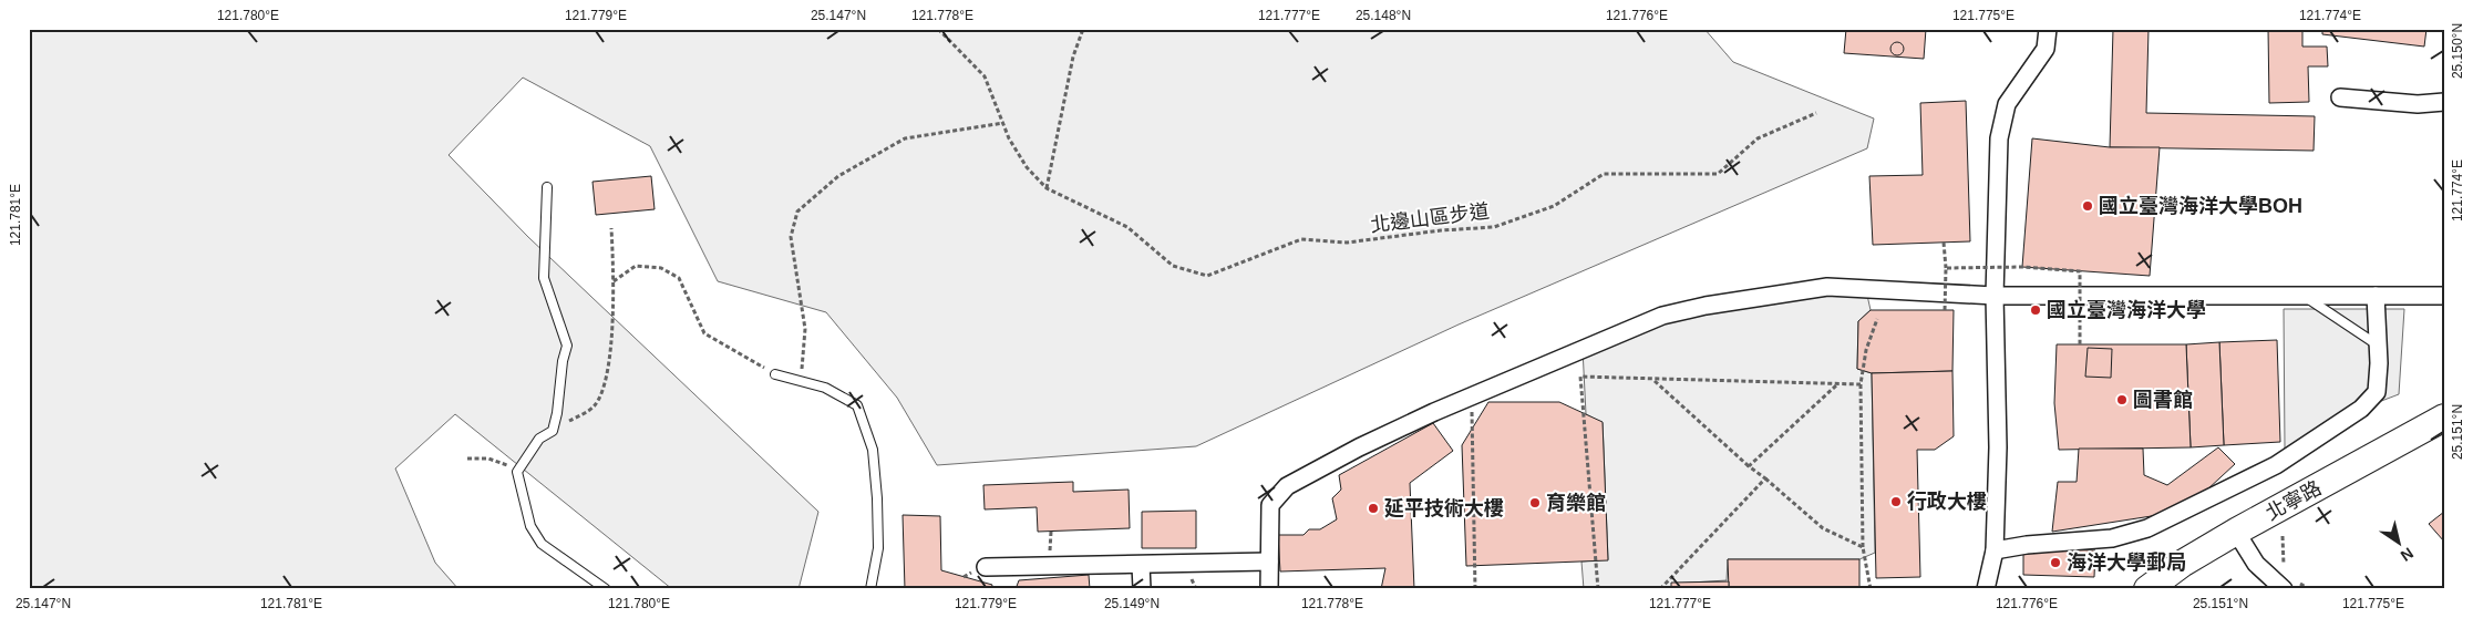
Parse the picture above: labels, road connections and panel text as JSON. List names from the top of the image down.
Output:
{
  "streets": {
    "main road": ["北寧路"],
    "path": ["北邊山區步道"]
  },
  "places": [
    "國立臺灣海洋大學BOH",
    "國立臺灣海洋大學",
    "圖書館",
    "行政大樓",
    "育樂館",
    "延平技術大樓",
    "海洋大學郵局"
  ],
  "north": "bottom right",
  "coordinates": [
    "121.780°E",
    "121.779°E",
    "25.147°N",
    "121.778°E",
    "121.777°E",
    "25.148°N",
    "121.776°E",
    "121.775°E",
    "121.774°E",
    "25.150°N",
    "121.781°E",
    "25.151°N",
    "25.149°N"
  ]
}
